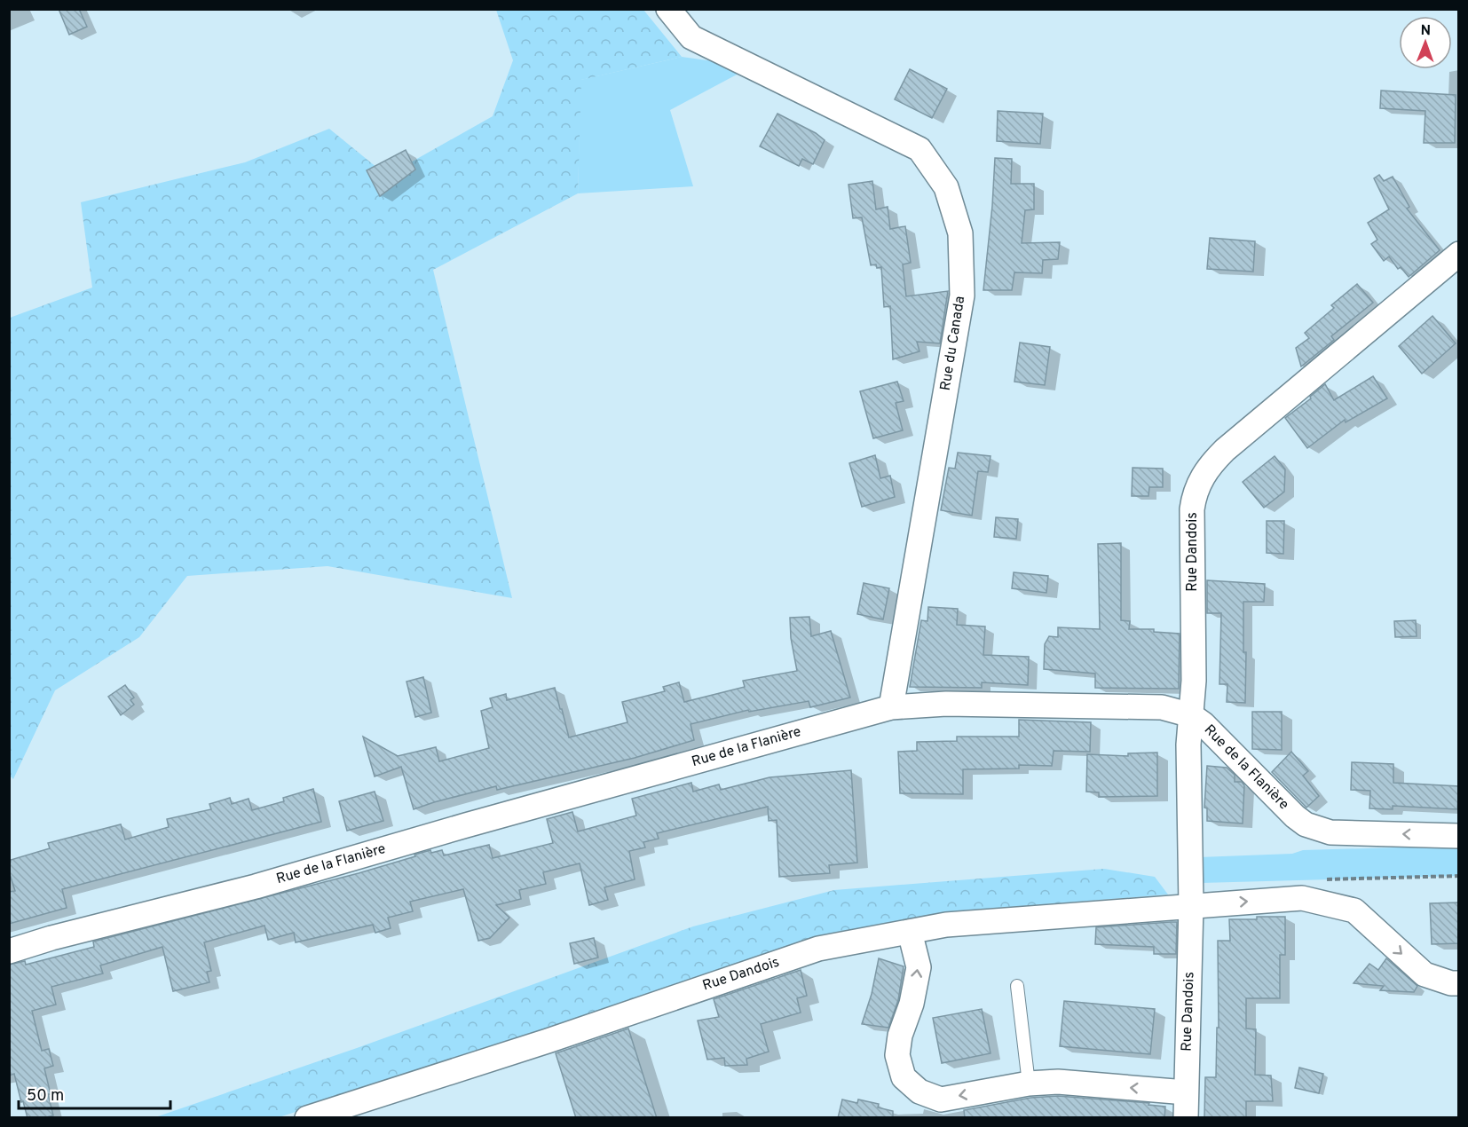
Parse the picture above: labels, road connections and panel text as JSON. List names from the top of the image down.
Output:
{
  "streets": {
    "street": ["Rue du Canada", "Rue Dandois", "Rue de la Flanière"]
  },
  "crossings": [
    ["Rue du Canada", "Rue de la Flanière"],
    ["Rue Dandois", "Rue de la Flanière"]
  ],
  "scale_bar": "50 m",
  "north": "top"
}
